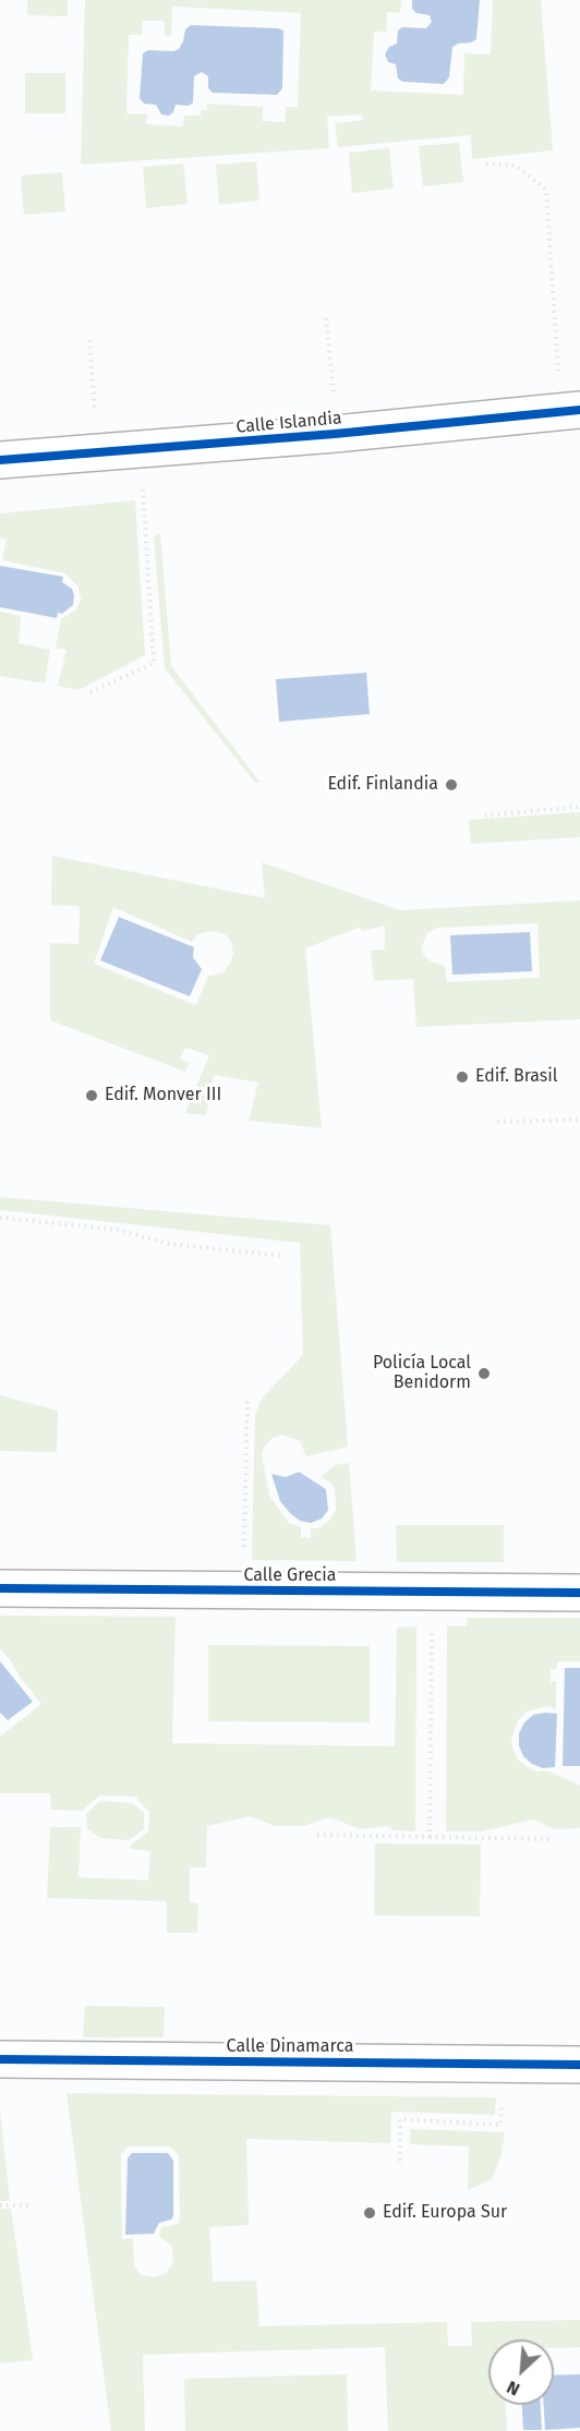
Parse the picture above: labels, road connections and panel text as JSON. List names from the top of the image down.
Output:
{
  "streets": {
    "street": ["Calle Islandia", "Calle Grecia", "Calle Dinamarca"]
  },
  "places": [
    "Edif. Finlandia",
    "Edif. Brasil",
    "Edif. Monver III",
    "Policía Local Benidorm",
    "Edif. Europa Sur"
  ],
  "north": "bottom left"
}
